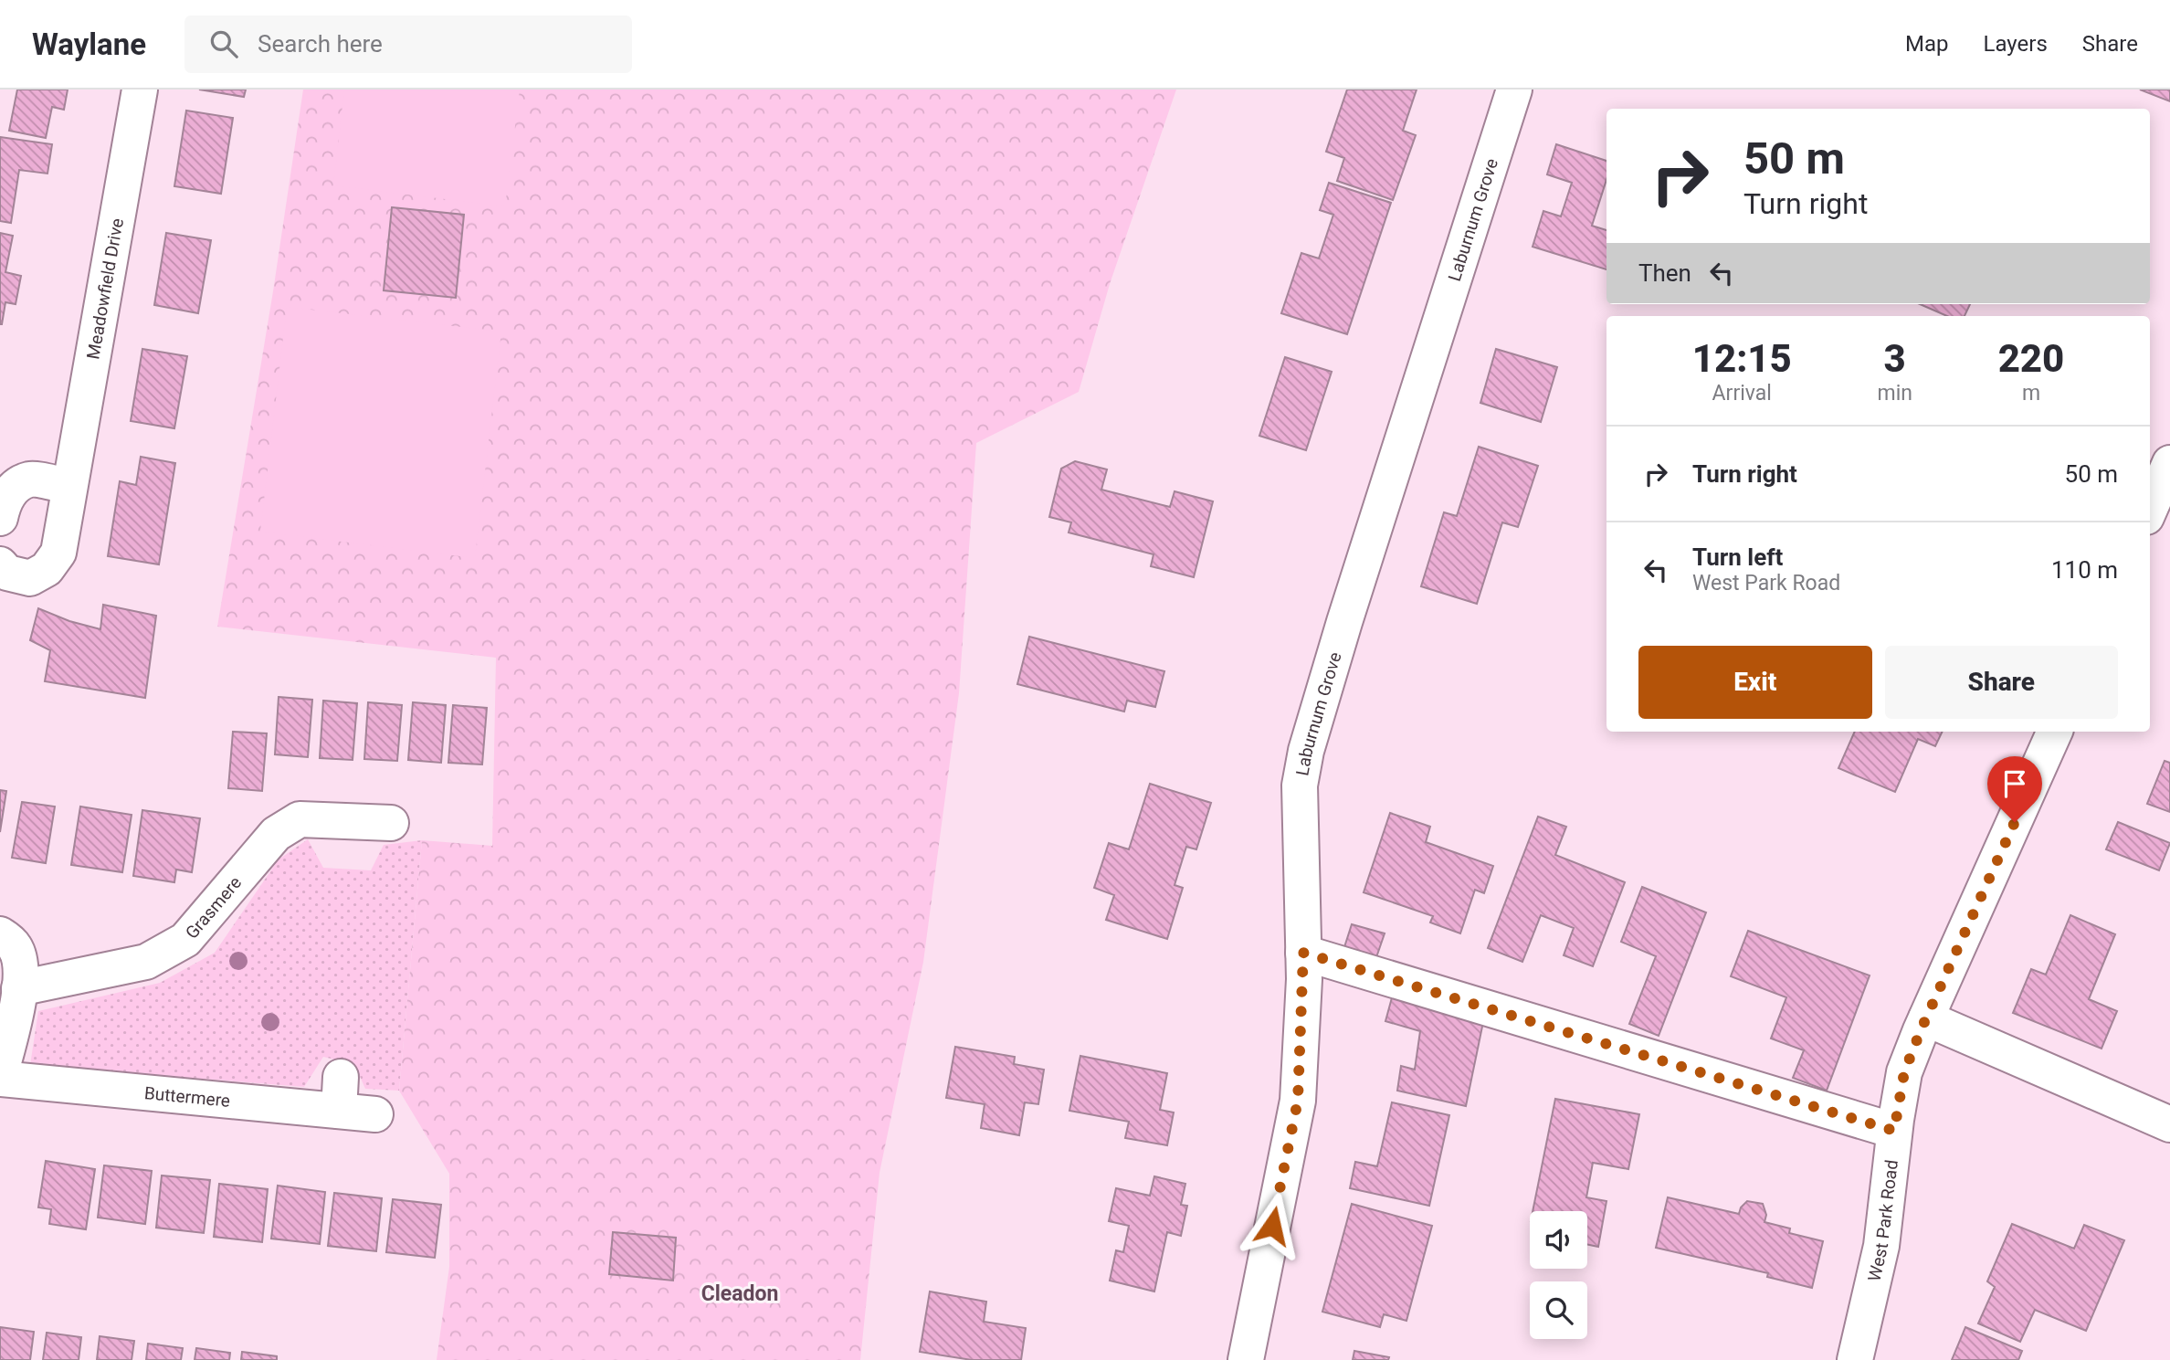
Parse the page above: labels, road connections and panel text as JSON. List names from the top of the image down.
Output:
{
  "streets": {
    "street": [
      "Laburnum Grove",
      "Meadowfield Drive",
      "Grasmere",
      "Buttermere",
      "West Park Road"
    ]
  },
  "districts": ["Cleadon"],
  "page": {
    "header": "Waylane",
    "search": "Search here",
    "nav": ["Map", "Layers", "Share"],
    "turn": ["50 m", "Turn right"],
    "then": "Then",
    "eta": [
      "12:15",
      "Arrival",
      "3",
      "min",
      "220",
      "m"
    ],
    "list": [
      {
        "name": "Turn right",
        "value": "50 m"
      },
      {
        "name": "Turn left",
        "note": "West Park Road",
        "value": "110 m"
      }
    ],
    "buttons": ["Exit", "Share"]
  }
}
